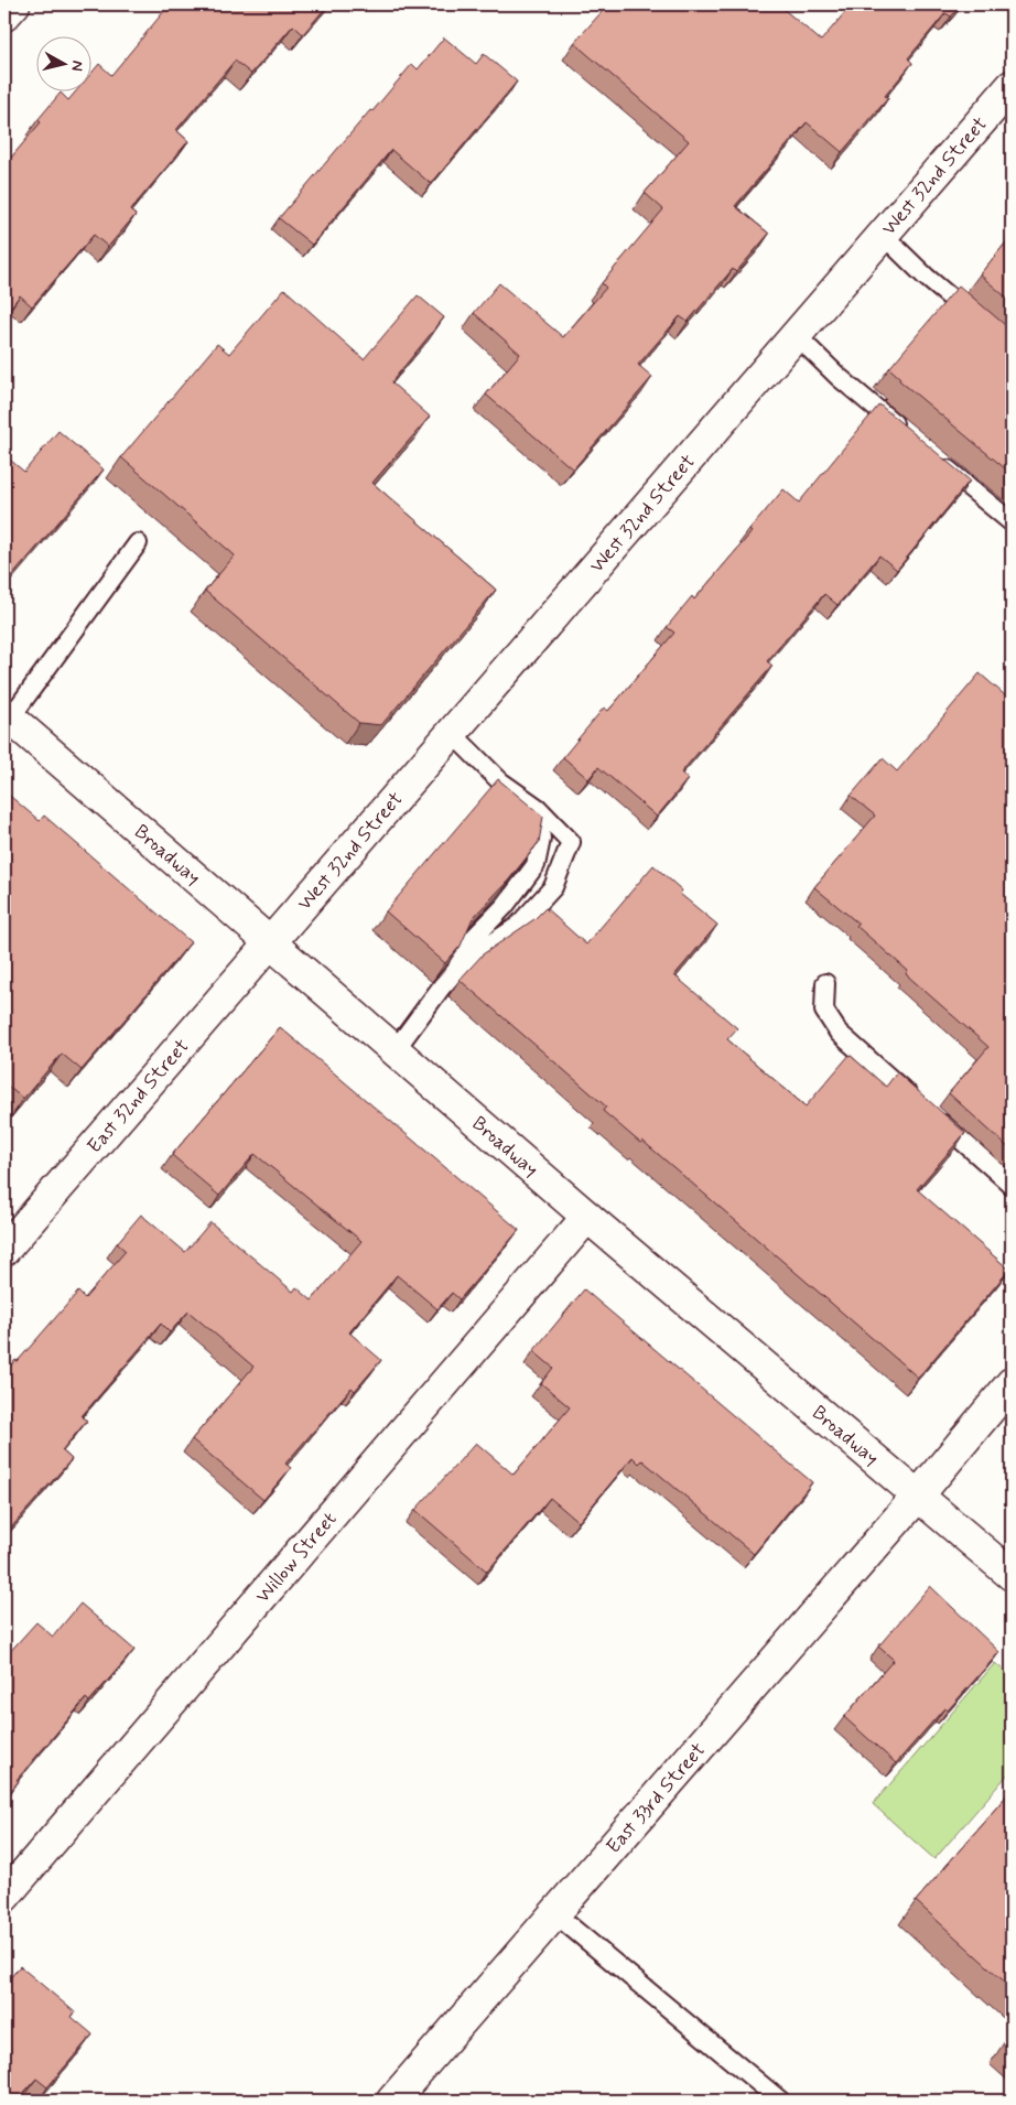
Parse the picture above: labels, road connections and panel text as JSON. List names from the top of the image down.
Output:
{
  "streets": {
    "street": [
      "West 32nd Street",
      "Broadway",
      "East 32nd Street",
      "Willow Street",
      "East 33rd Street"
    ]
  },
  "crossings": [
    ["West 32nd Street", "Broadway"],
    ["West 32nd Street", "East 32nd Street"],
    ["Broadway", "East 32nd Street"],
    ["Broadway", "Willow Street"],
    ["Broadway", "East 33rd Street"]
  ],
  "north": "right"
}
